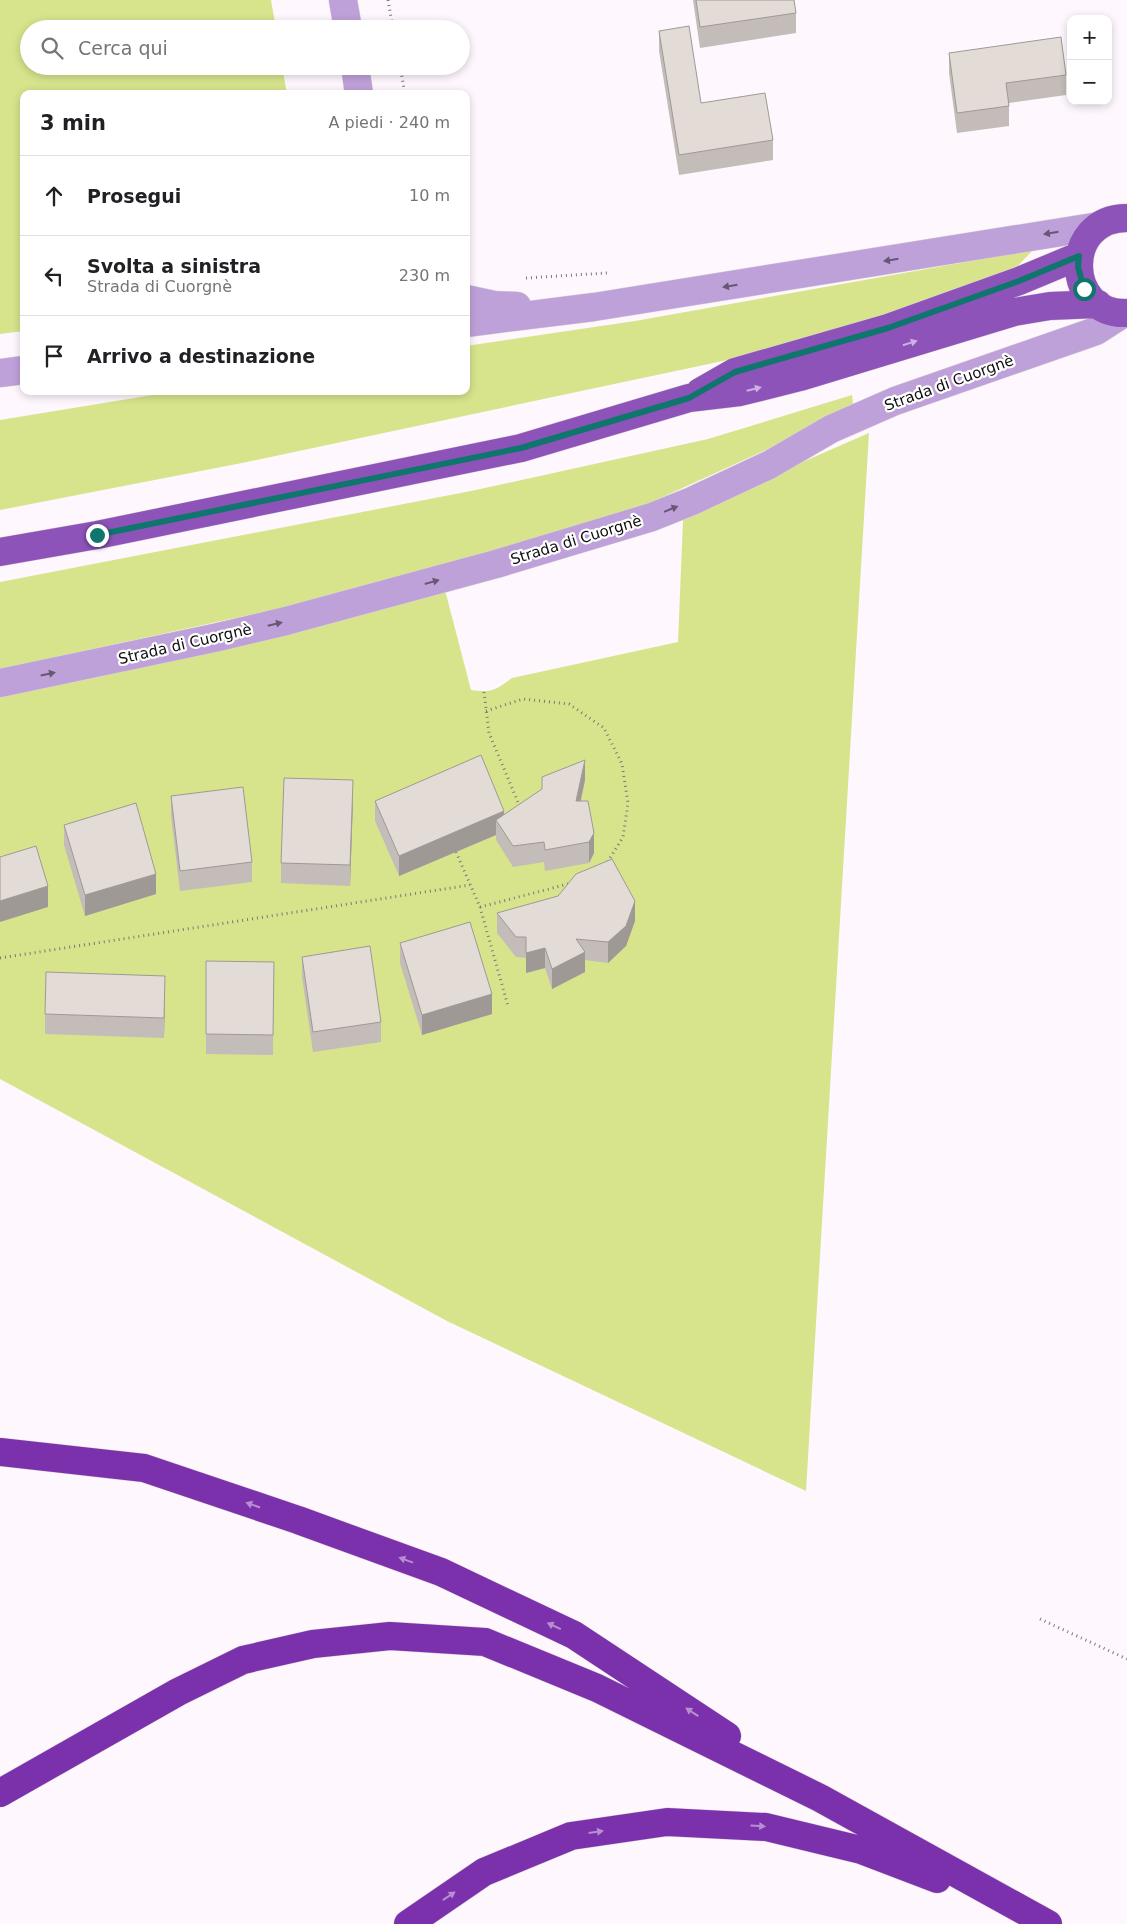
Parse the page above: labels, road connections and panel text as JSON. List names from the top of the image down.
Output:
{
  "streets": {
    "street": ["Strada di Cuorgnè"]
  },
  "page": {
    "map_buttons": ["+", "−"],
    "search": "Cerca qui",
    "heading": ["3 min", "A piedi · 240 m"],
    "list": [
      ["Prosegui", "10 m"],
      ["Svolta a sinistra", "Strada di Cuorgnè", "230 m"],
      "Arrivo a destinazione"
    ]
  }
}
